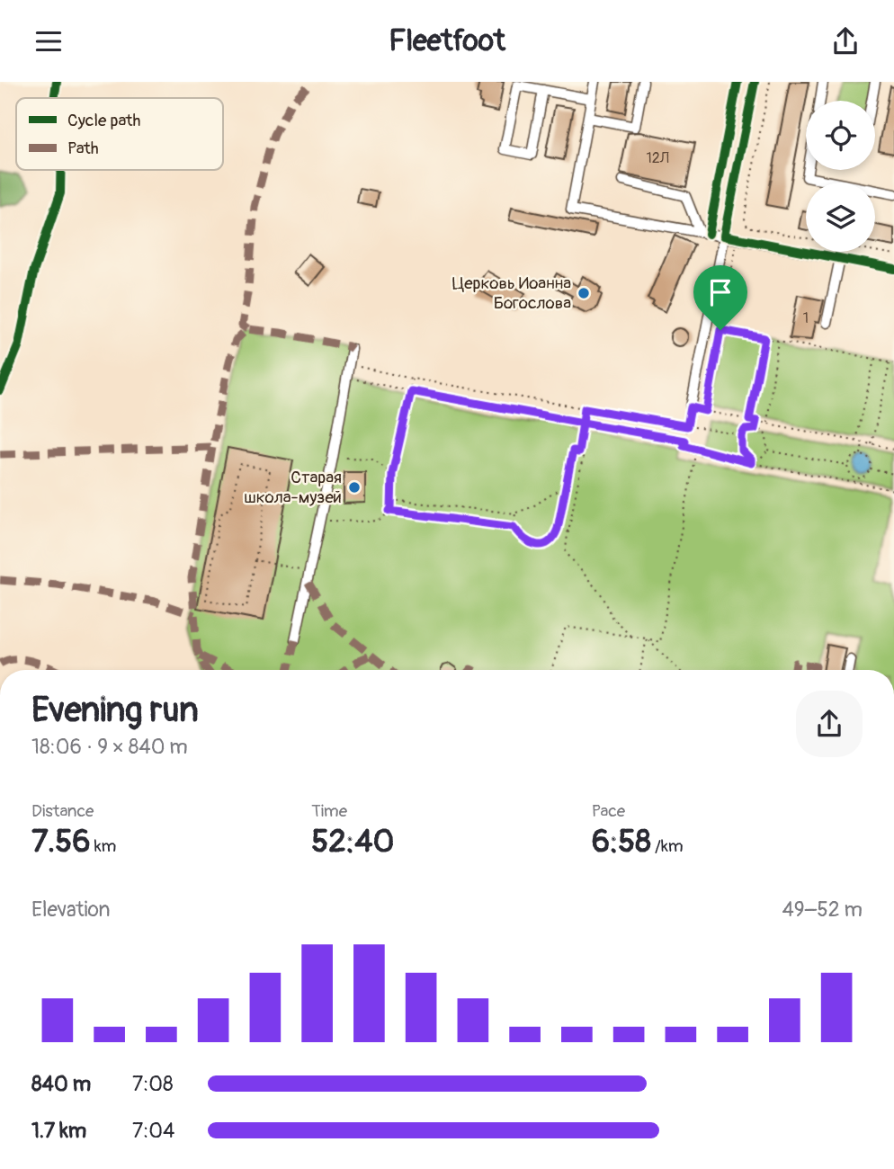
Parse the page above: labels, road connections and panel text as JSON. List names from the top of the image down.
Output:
{
  "places": ["Церковь Иоанна Богослова", "Старая школа-музей"],
  "house_numbers": ["12Л", "1"],
  "legend": ["Cycle path", "Path"],
  "page": {
    "header": "Fleetfoot",
    "heading": ["Evening run", "18:06 · 9 × 840 m"],
    "stats": [
      ["Distance", "7.56 km"],
      ["Time", "52:40"],
      ["Pace", "6:58 /km"]
    ],
    "chart": ["Elevation", "49–52 m"],
    "list": [
      {
        "name": "840 m",
        "note": "7:08"
      },
      {
        "name": "1.7 km",
        "note": "7:04"
      }
    ]
  }
}
